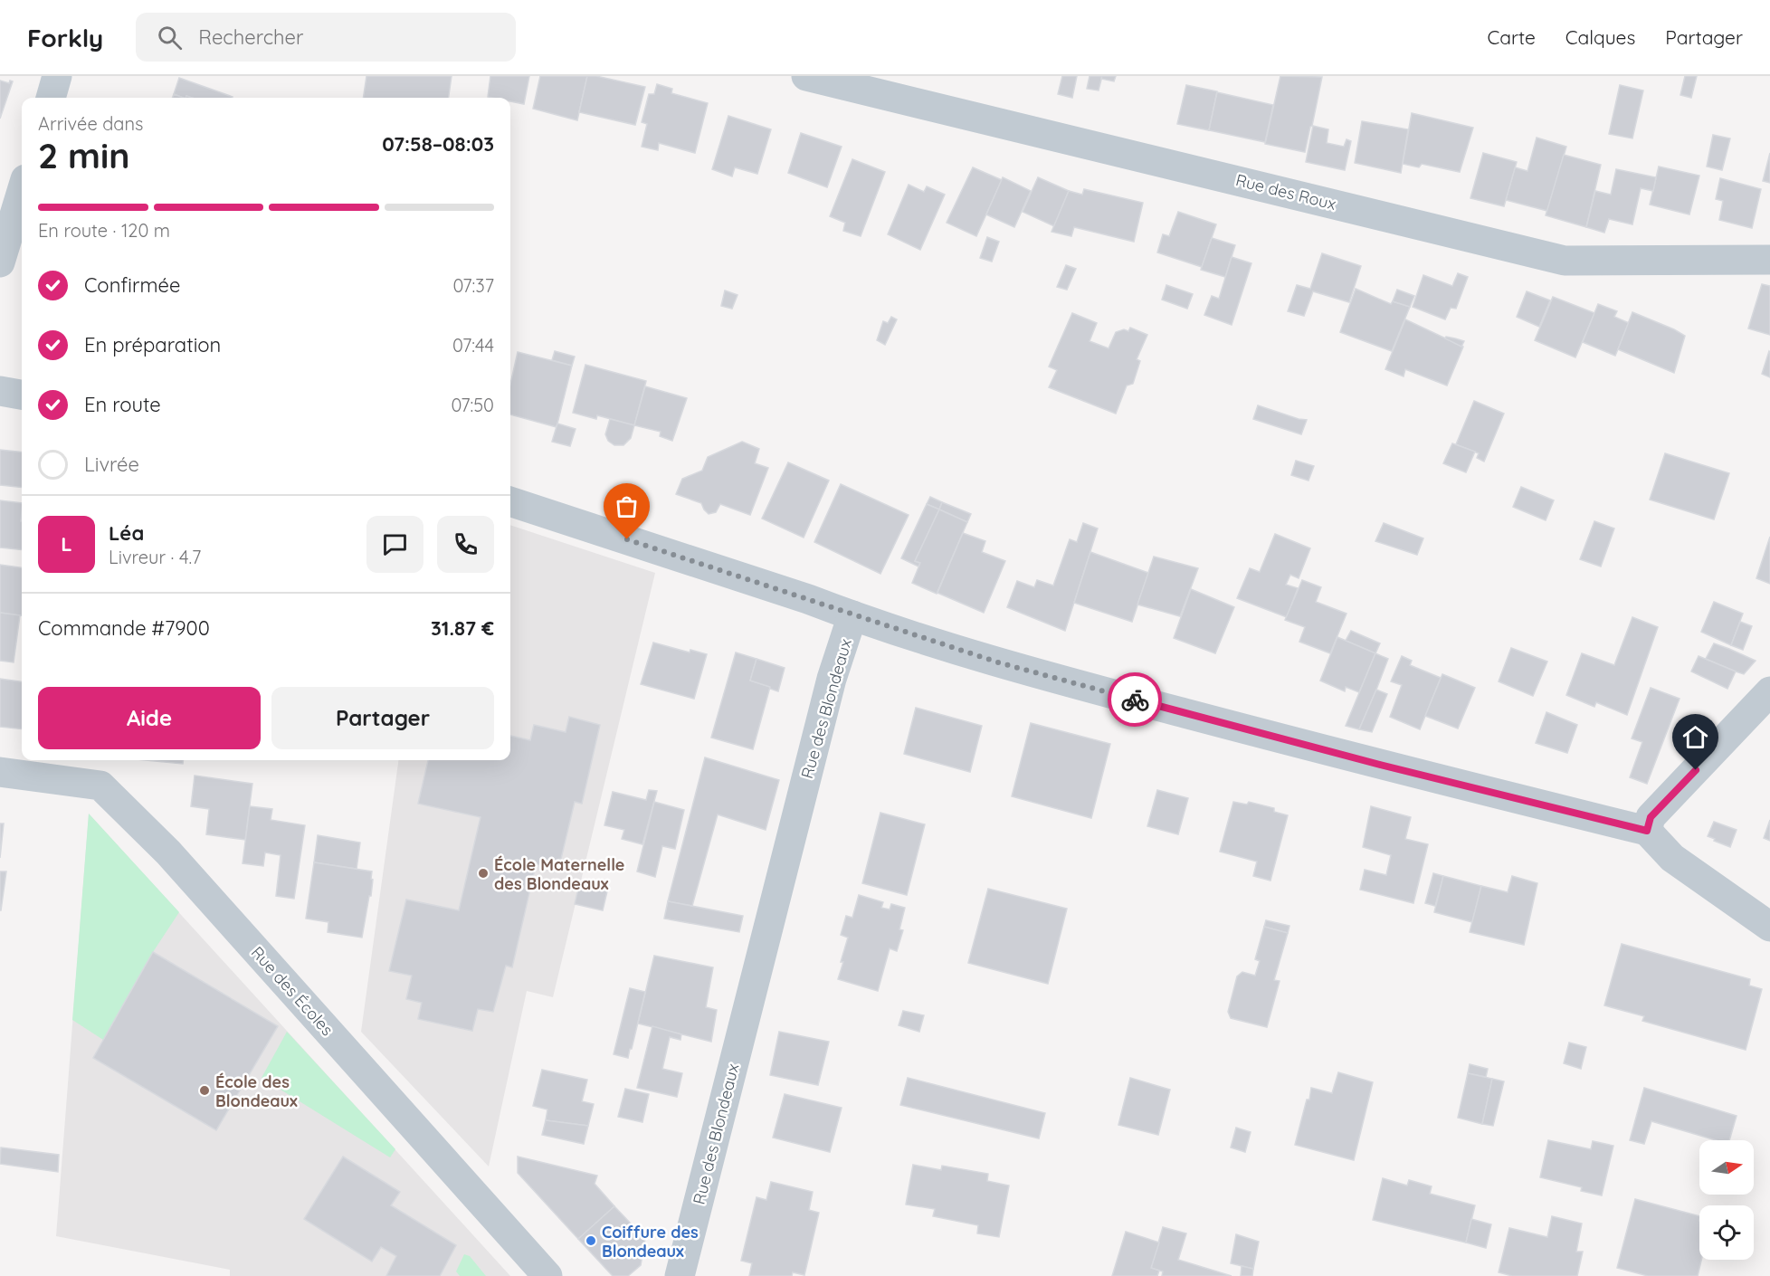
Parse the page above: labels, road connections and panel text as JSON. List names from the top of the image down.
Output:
{
  "streets": {
    "street": ["Rue des Roux", "Rue des Blondeaux", "Rue des Écoles"]
  },
  "places": ["École Maternelle des Blondeaux", "École des Blondeaux", "Coiffure des Blondeaux"],
  "north": "right",
  "page": {
    "header": "Forkly",
    "search": "Rechercher",
    "nav": ["Carte", "Calques", "Partager"],
    "heading": ["2 min", "Arrivée dans", "07:58–08:03"],
    "panel": [
      "Léa",
      "Livreur · 4.7",
      "Commande #7900",
      "31.87 €"
    ],
    "bar": "En route · 120 m",
    "list": [
      ["Confirmée", "07:37"],
      ["En préparation", "07:44"],
      ["En route", "07:50"],
      "Livrée"
    ],
    "round": "L",
    "buttons": ["Aide", "Partager"]
  }
}
